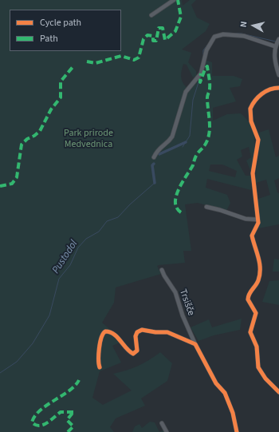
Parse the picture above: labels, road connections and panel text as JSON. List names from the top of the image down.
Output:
{
  "streets": {
    "street": ["Trsišče"]
  },
  "water": ["Pustodol"],
  "parks": ["Park prirode Medvednica"],
  "legend": ["Cycle path", "Path"],
  "north": "left"
}
